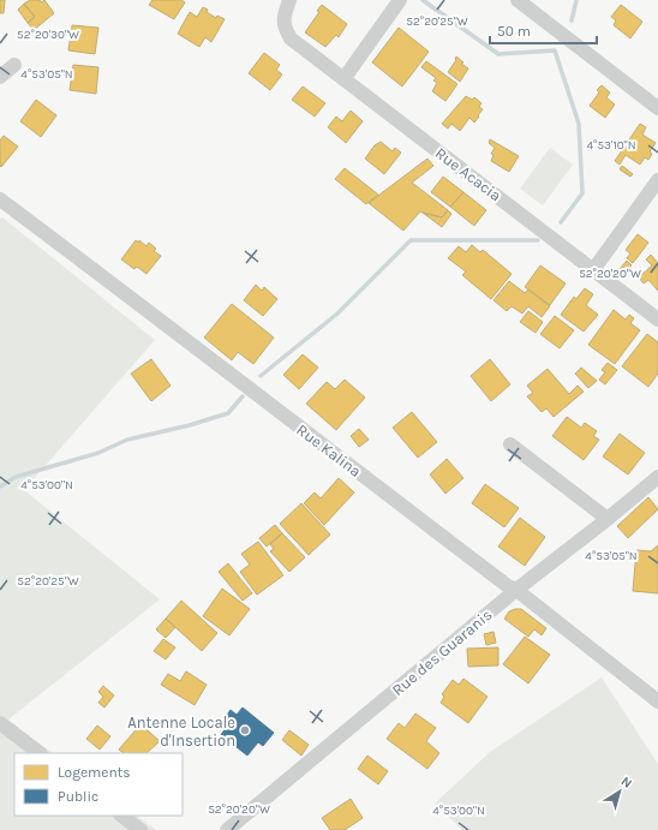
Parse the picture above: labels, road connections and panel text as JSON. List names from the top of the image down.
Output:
{
  "streets": {
    "street": ["Rue Acacia", "Rue Kalina", "Rue des Guaranis"]
  },
  "crossings": [
    ["Rue Kalina", "Rue des Guaranis"]
  ],
  "places": ["Antenne Locale d'Insertion"],
  "legend": ["Logements", "Public"],
  "scale_bar": "50 m",
  "north": "top right",
  "coordinates": [
    "52°20'25\"W",
    "52°20'30\"W",
    "4°53'05\"N",
    "4°53'10\"N",
    "52°20'20\"W",
    "4°53'00\"N"
  ]
}
